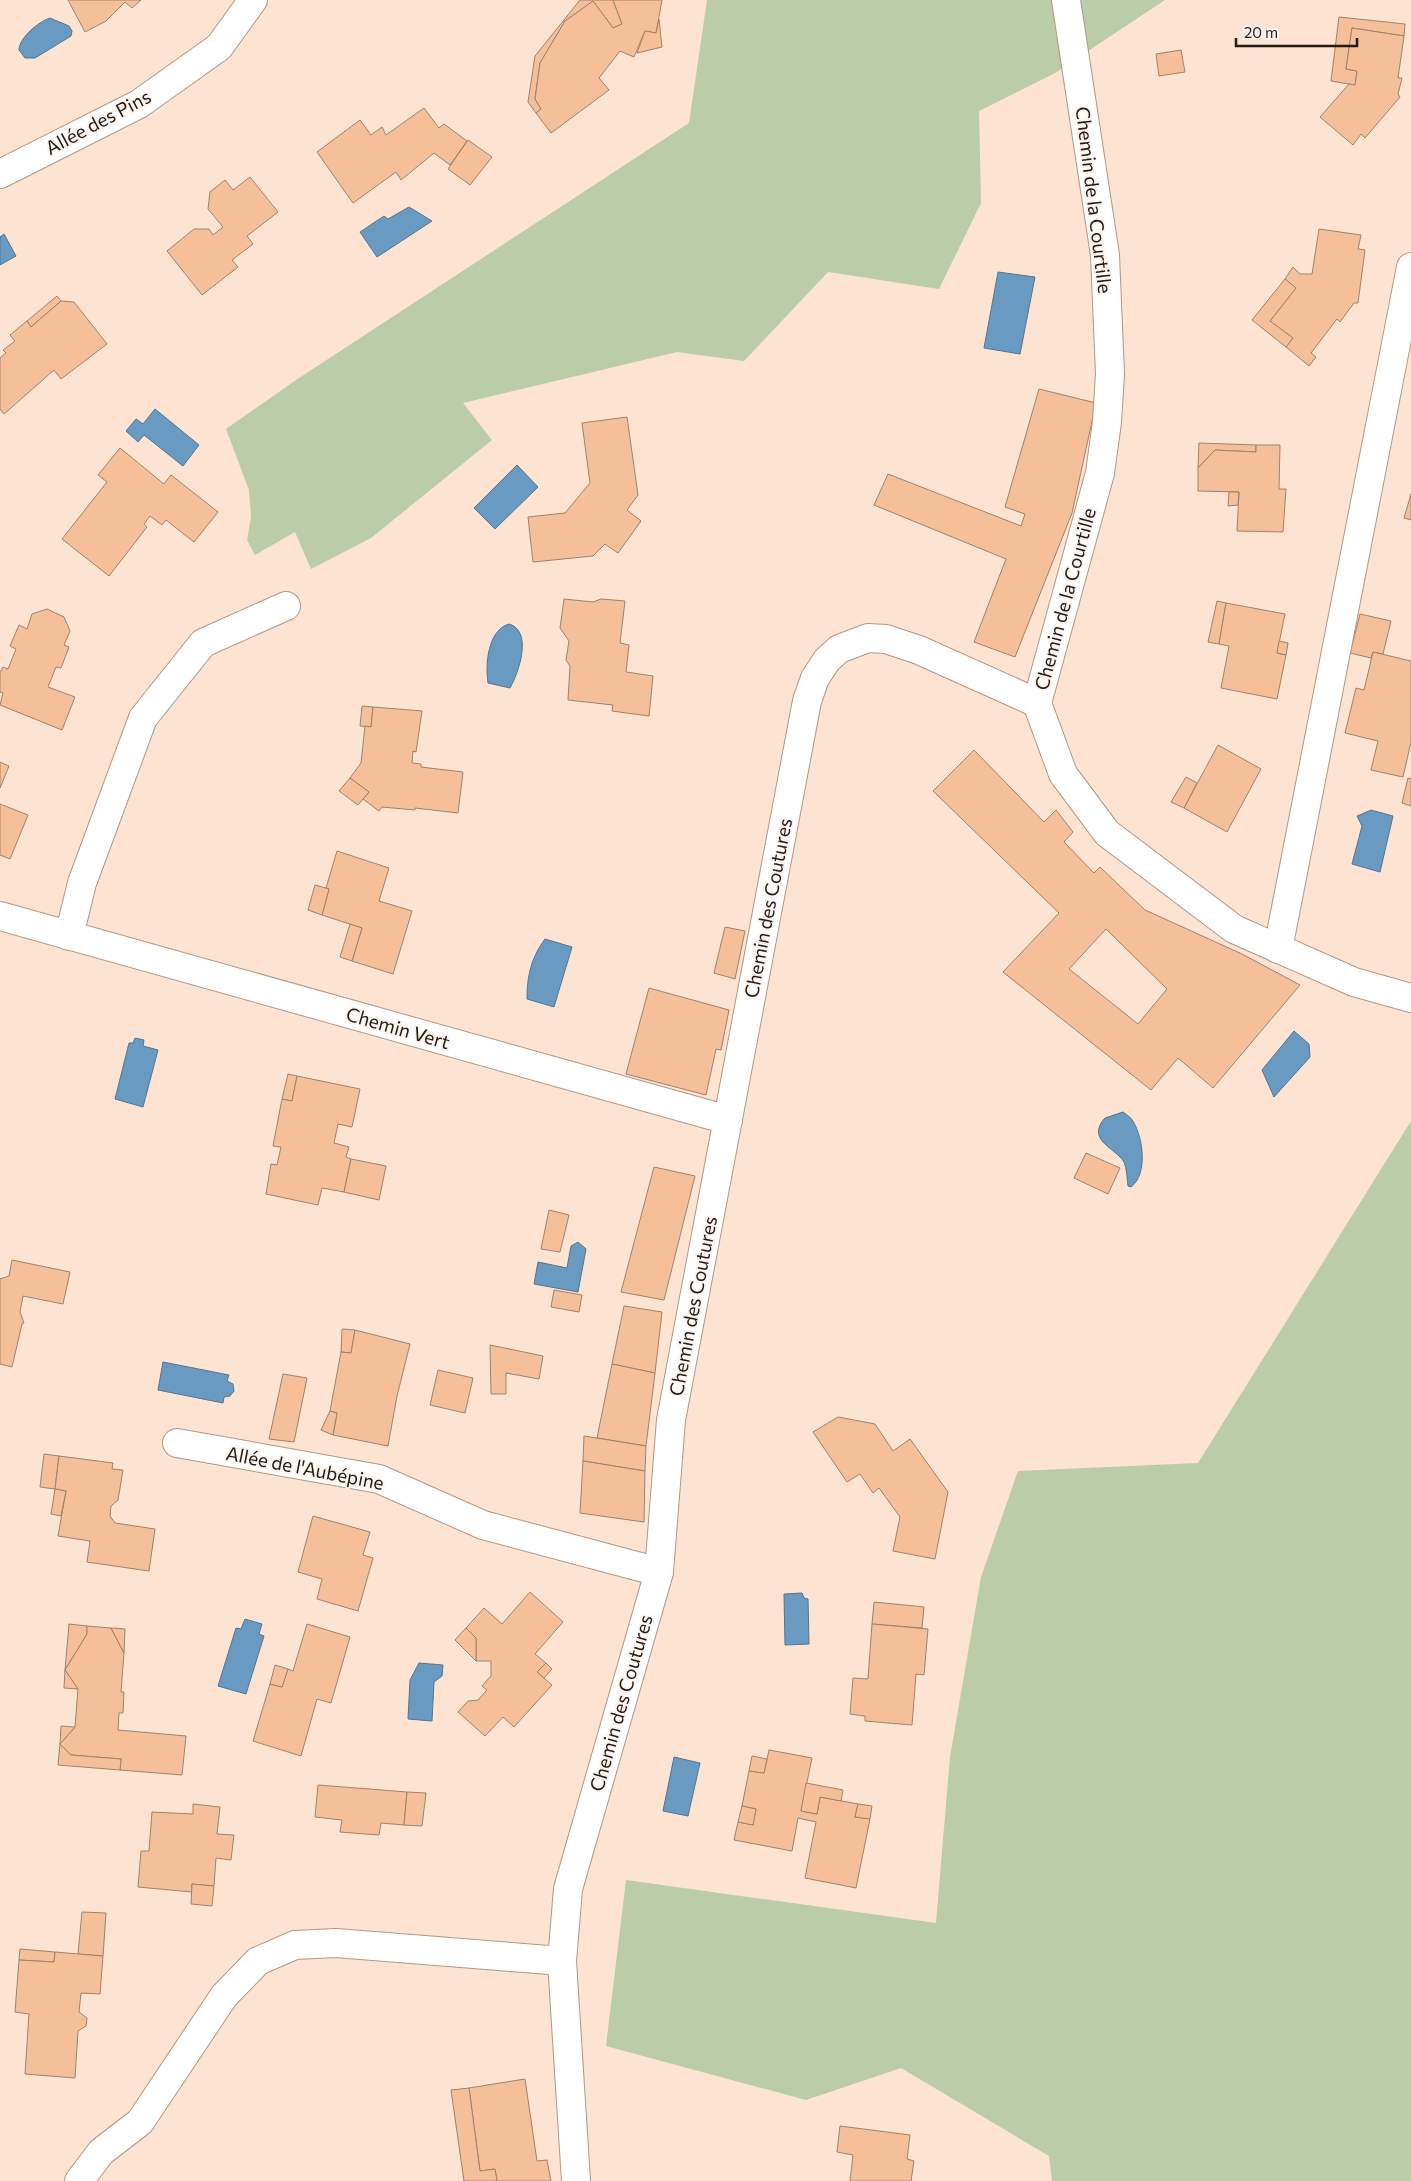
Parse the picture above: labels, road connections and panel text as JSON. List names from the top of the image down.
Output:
{
  "streets": {
    "street": [
      "Allée des Pins",
      "Chemin de la Courtille",
      "Chemin des Coutures",
      "Chemin Vert",
      "Allée de l'Aubépine"
    ]
  },
  "crossings": [
    ["Chemin de la Courtille", "Chemin des Coutures"],
    ["Chemin des Coutures", "Chemin Vert"],
    ["Chemin des Coutures", "Allée de l'Aubépine"]
  ],
  "scale_bar": "20 m"
}
